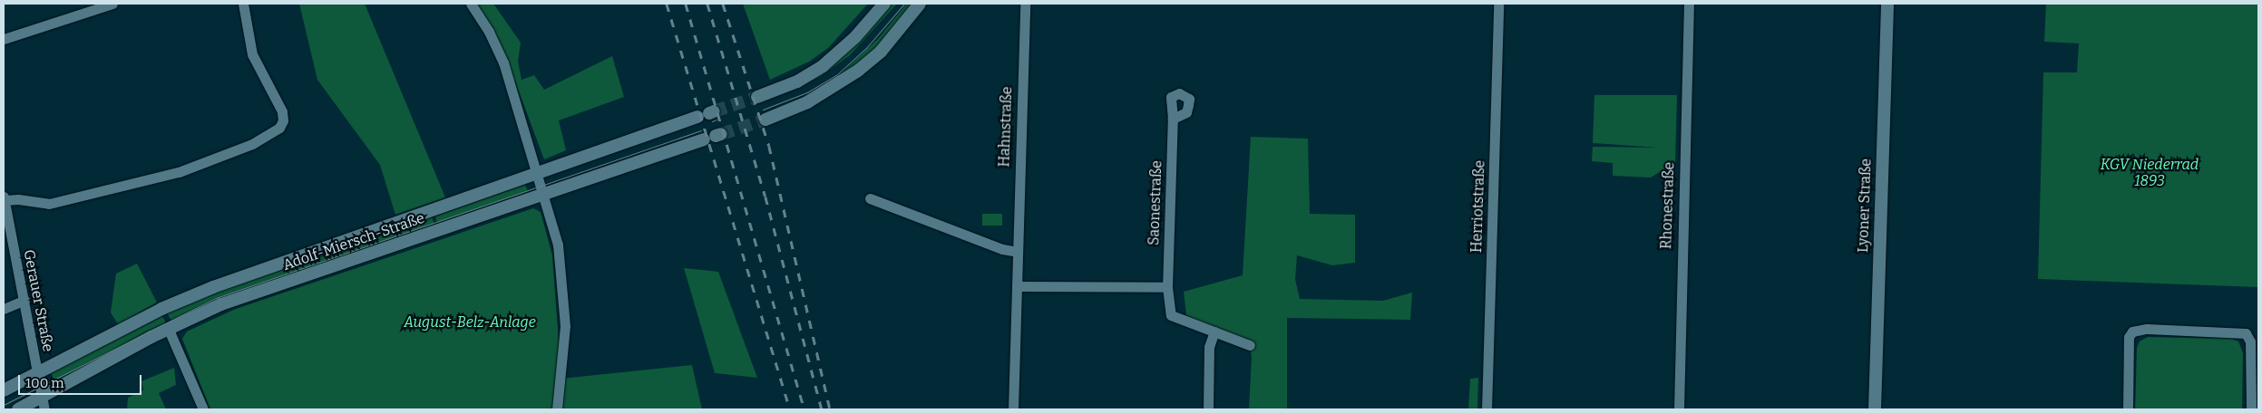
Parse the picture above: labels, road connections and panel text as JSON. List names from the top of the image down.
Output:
{
  "streets": {
    "main road": ["Lyoner Straße", "Adolf-Miersch-Straße"],
    "street": [
      "Hahnstraße",
      "Saonestraße",
      "Rhonestraße",
      "Herriotstraße",
      "Gerauer Straße"
    ]
  },
  "crossings": [
    ["Adolf-Miersch-Straße", "Gerauer Straße"]
  ],
  "parks": ["KGV Niederrad 1893", "August-Belz-Anlage"],
  "scale_bar": "100 m"
}
